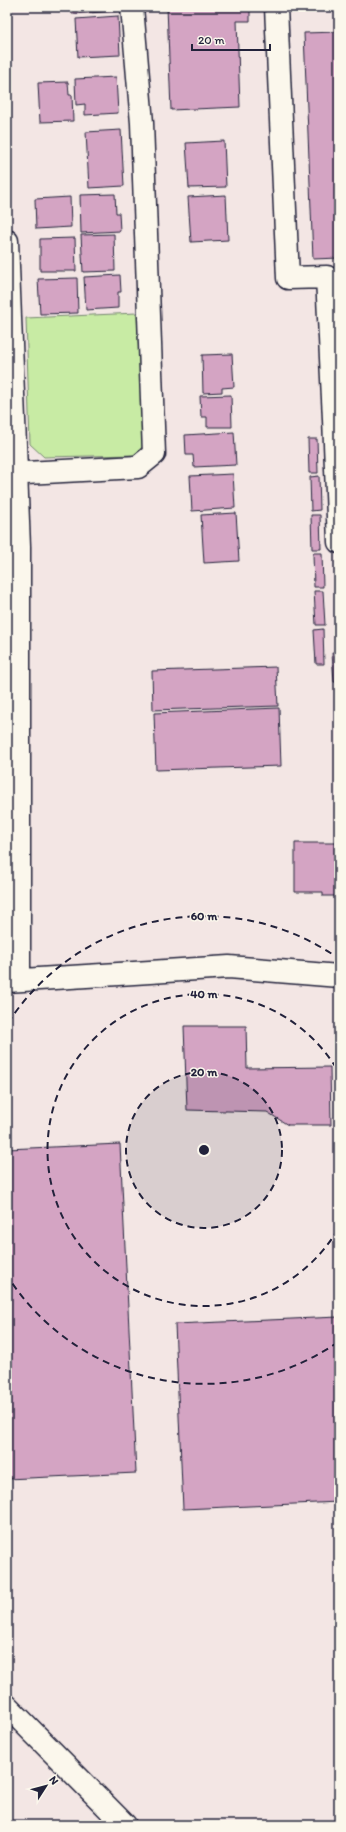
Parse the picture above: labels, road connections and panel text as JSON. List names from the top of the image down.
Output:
{
  "scale_bar": "20 m",
  "north": "top right",
  "rings": ["60 m", "40 m", "20 m"]
}
